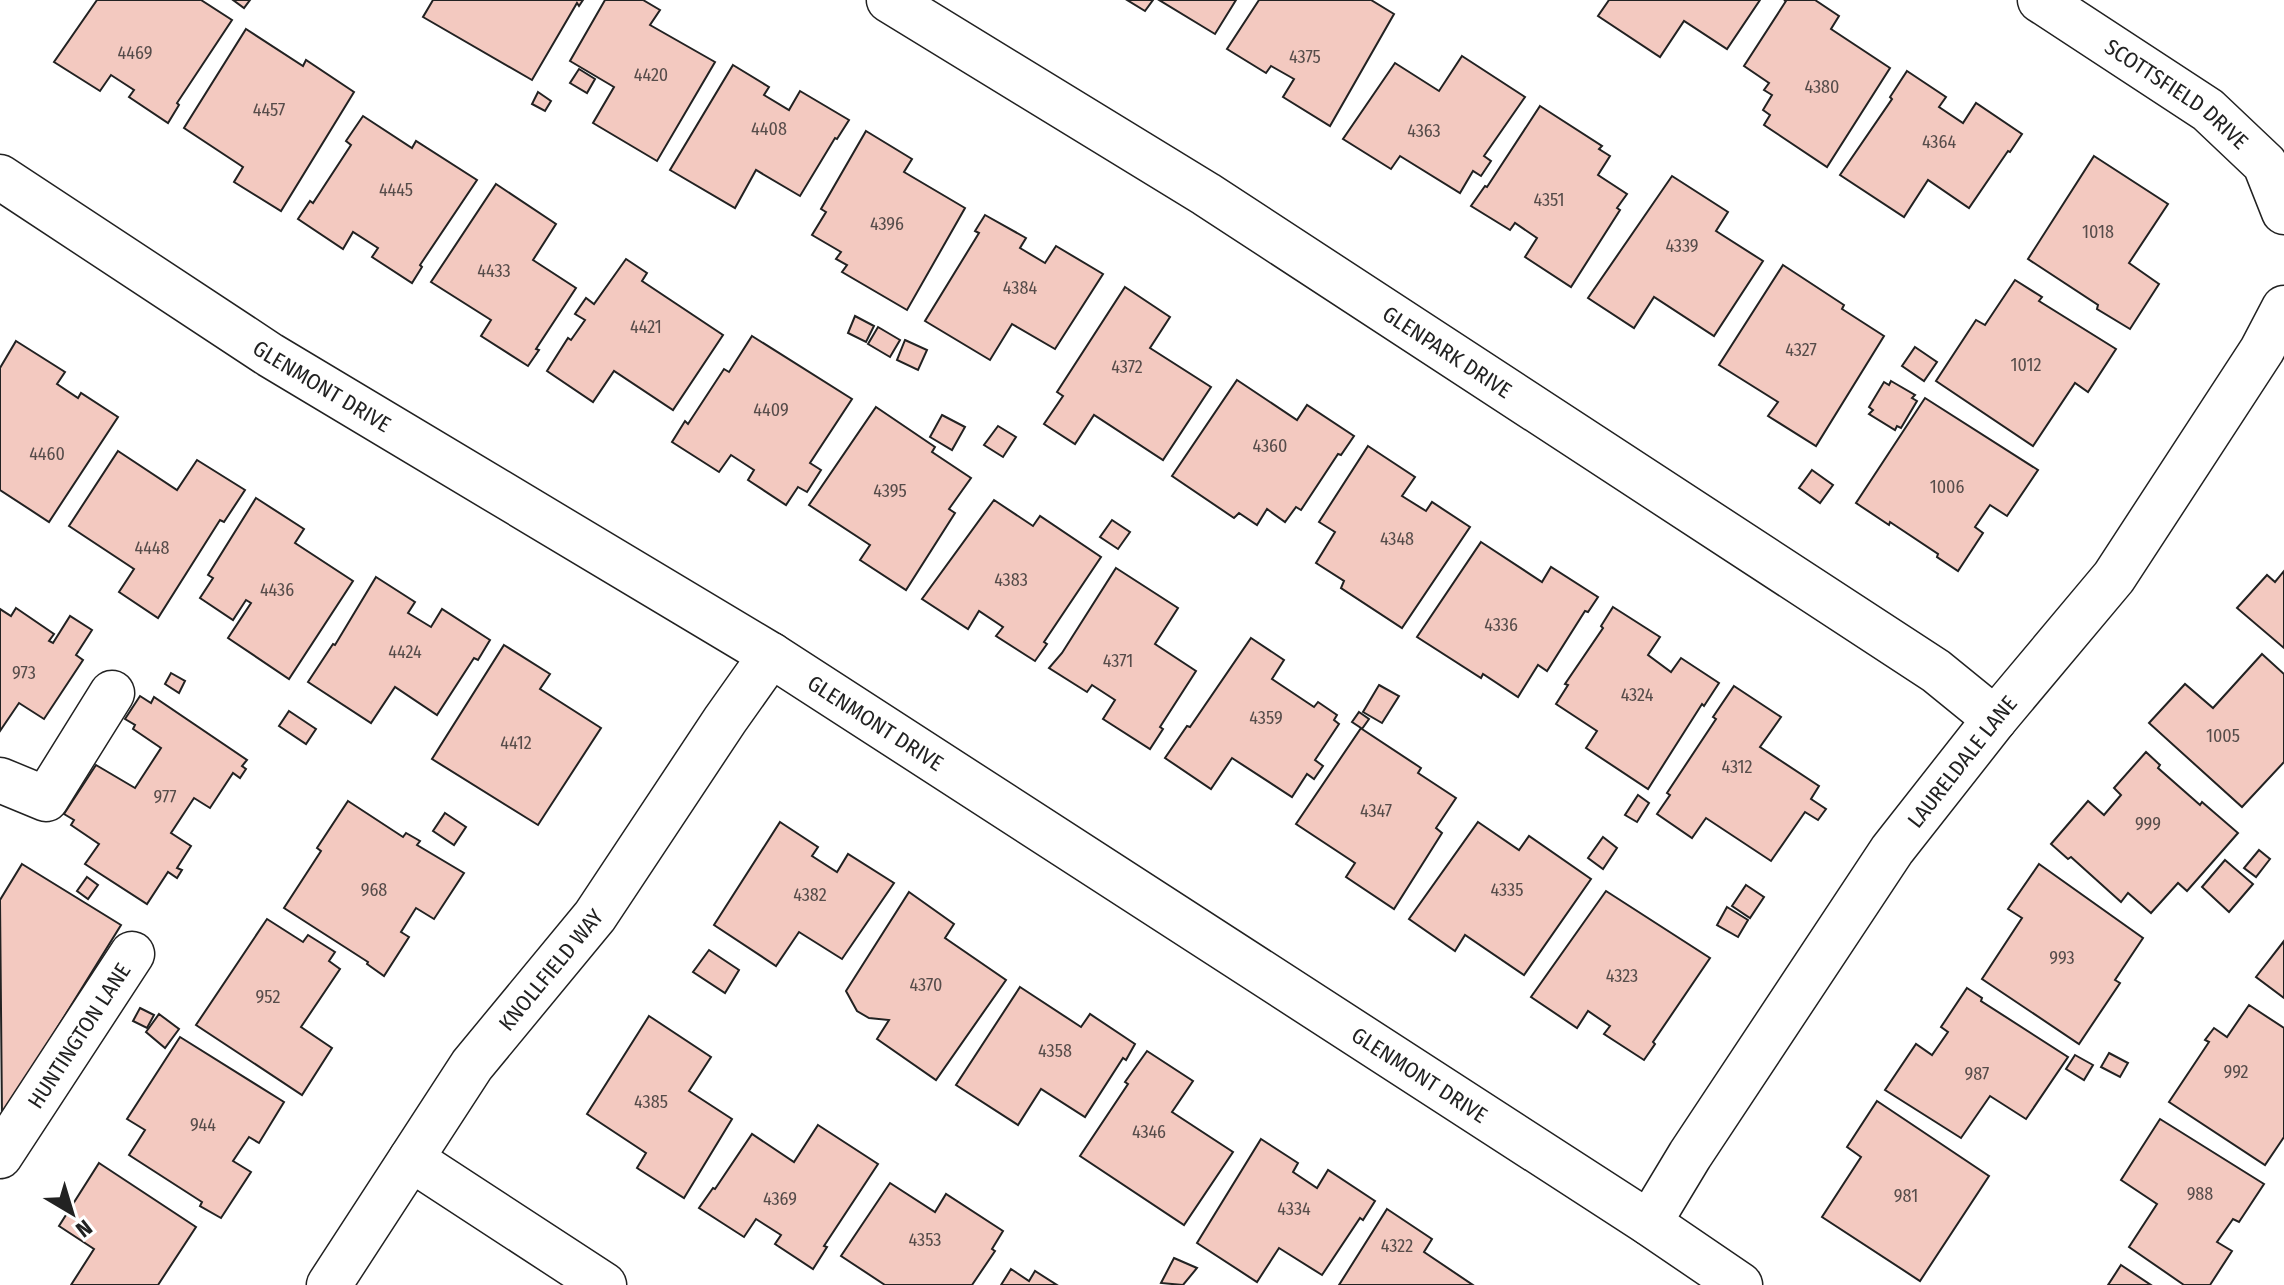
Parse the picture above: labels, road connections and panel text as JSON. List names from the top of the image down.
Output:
{
  "streets": {
    "street": [
      "SCOTTSFIELD DRIVE",
      "GLENPARK DRIVE",
      "GLENMONT DRIVE",
      "LAURELDALE LANE",
      "KNOLLFIELD WAY",
      "HUNTINGTON LANE"
    ]
  },
  "crossings": [
    ["GLENPARK DRIVE", "LAURELDALE LANE"],
    ["GLENMONT DRIVE", "LAURELDALE LANE"],
    ["GLENMONT DRIVE", "KNOLLFIELD WAY"]
  ],
  "house_numbers": [
    "4469",
    "4375",
    "4420",
    "4380",
    "4457",
    "4408",
    "4363",
    "4364",
    "4445",
    "4351",
    "4396",
    "1018",
    "4339",
    "4433",
    "4384",
    "4421",
    "4327",
    "1012",
    "4372",
    "4409",
    "4360",
    "4460",
    "1006",
    "4395",
    "4348",
    "4448",
    "4383",
    "4436",
    "4336",
    "4424",
    "4371",
    "973",
    "4324",
    "4359",
    "1005",
    "4412",
    "4312",
    "977",
    "4347",
    "999",
    "968",
    "4335",
    "4382",
    "993",
    "4323",
    "4370",
    "952",
    "4358",
    "992",
    "987",
    "4385",
    "944",
    "4346",
    "988",
    "981",
    "4369",
    "4334",
    "4353",
    "4322"
  ],
  "north": "bottom right"
}
